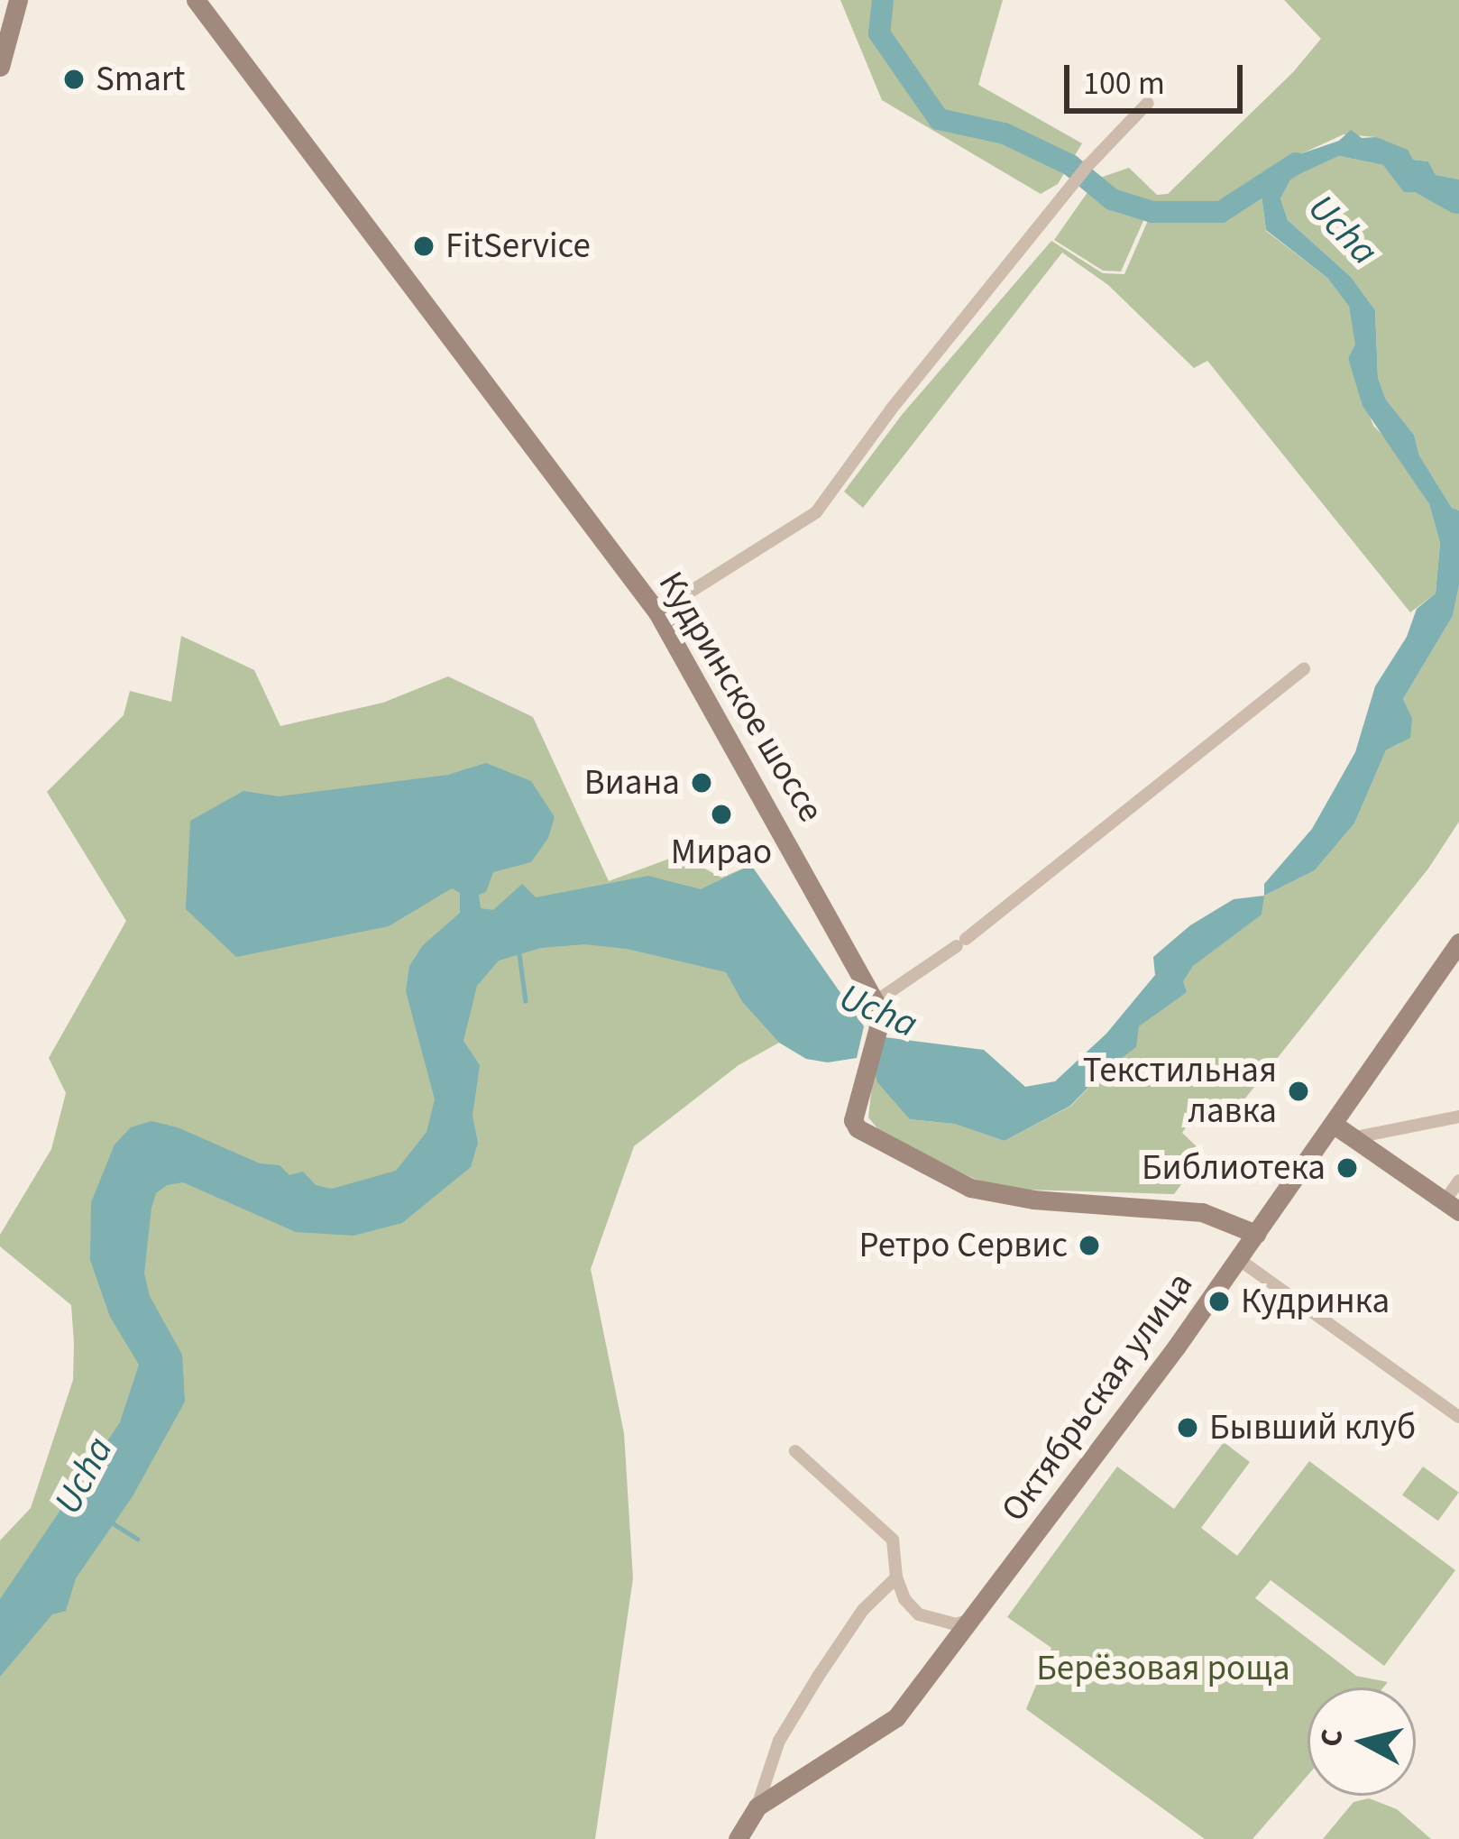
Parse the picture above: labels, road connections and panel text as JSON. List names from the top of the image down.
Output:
{
  "streets": {
    "street": ["Кудринское шоссе", "Октябрьская улица"]
  },
  "crossings": [
    ["Кудринское шоссе", "Октябрьская улица"]
  ],
  "water": ["Ucha"],
  "parks": ["Берёзовая роща"],
  "places": [
    "Smart",
    "FitService",
    "Виана",
    "Мирао",
    "Текстильная лавка",
    "Библиотека",
    "Ретро Сервис",
    "Кудринка",
    "Бывший клуб"
  ],
  "scale_bar": "100 m",
  "north": "left"
}
